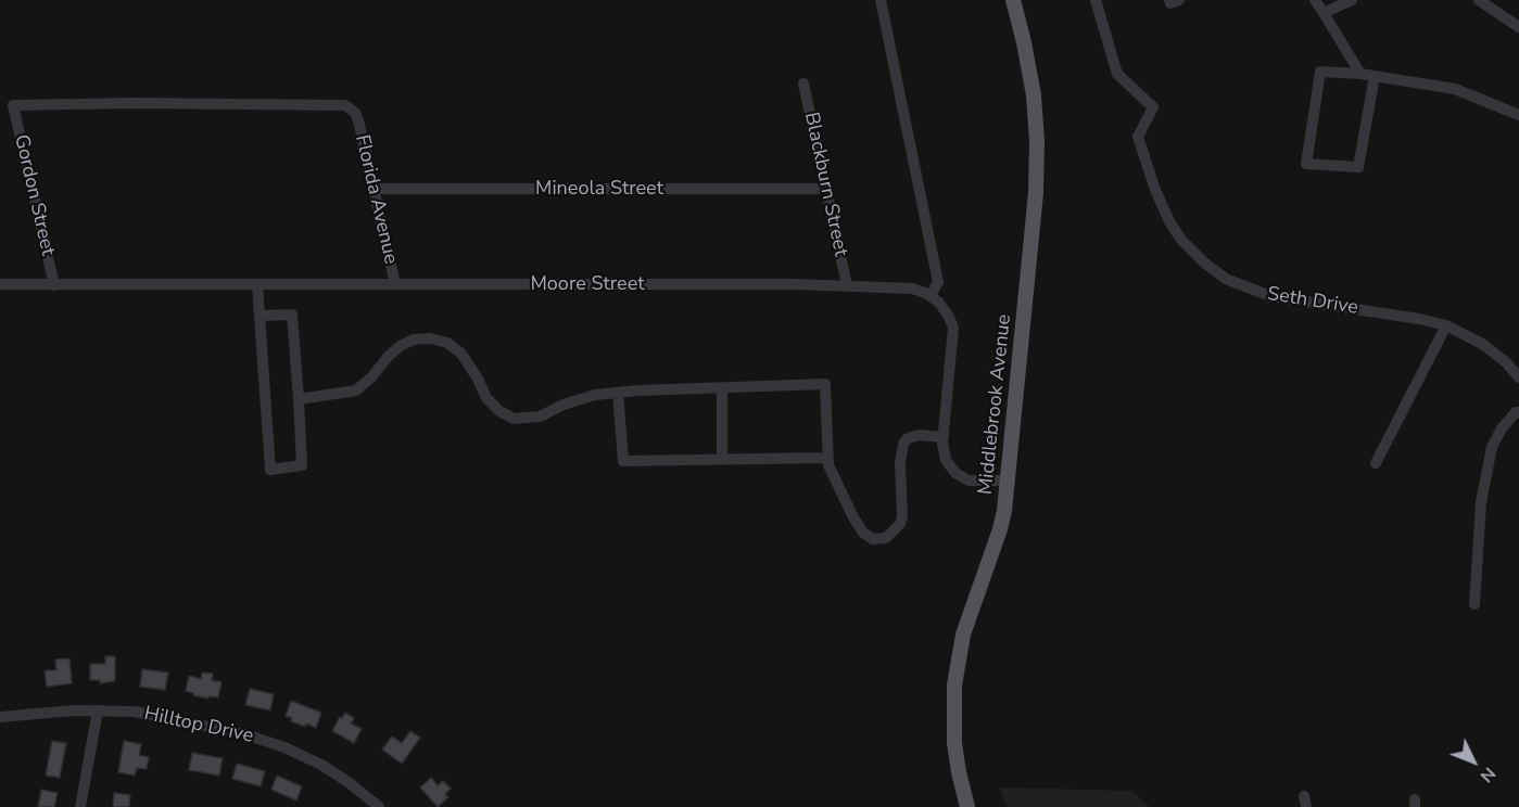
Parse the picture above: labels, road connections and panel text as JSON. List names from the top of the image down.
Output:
{
  "streets": {
    "main road": ["Middlebrook Avenue"],
    "street": [
      "Blackburn Street",
      "Mineola Street",
      "Gordon Street",
      "Florida Avenue",
      "Moore Street",
      "Seth Drive",
      "Hilltop Drive"
    ]
  },
  "crossings": [
    ["Blackburn Street", "Mineola Street"],
    ["Blackburn Street", "Moore Street"],
    ["Mineola Street", "Florida Avenue"],
    ["Gordon Street", "Florida Avenue"],
    ["Gordon Street", "Moore Street"],
    ["Florida Avenue", "Moore Street"]
  ],
  "north": "bottom right"
}
